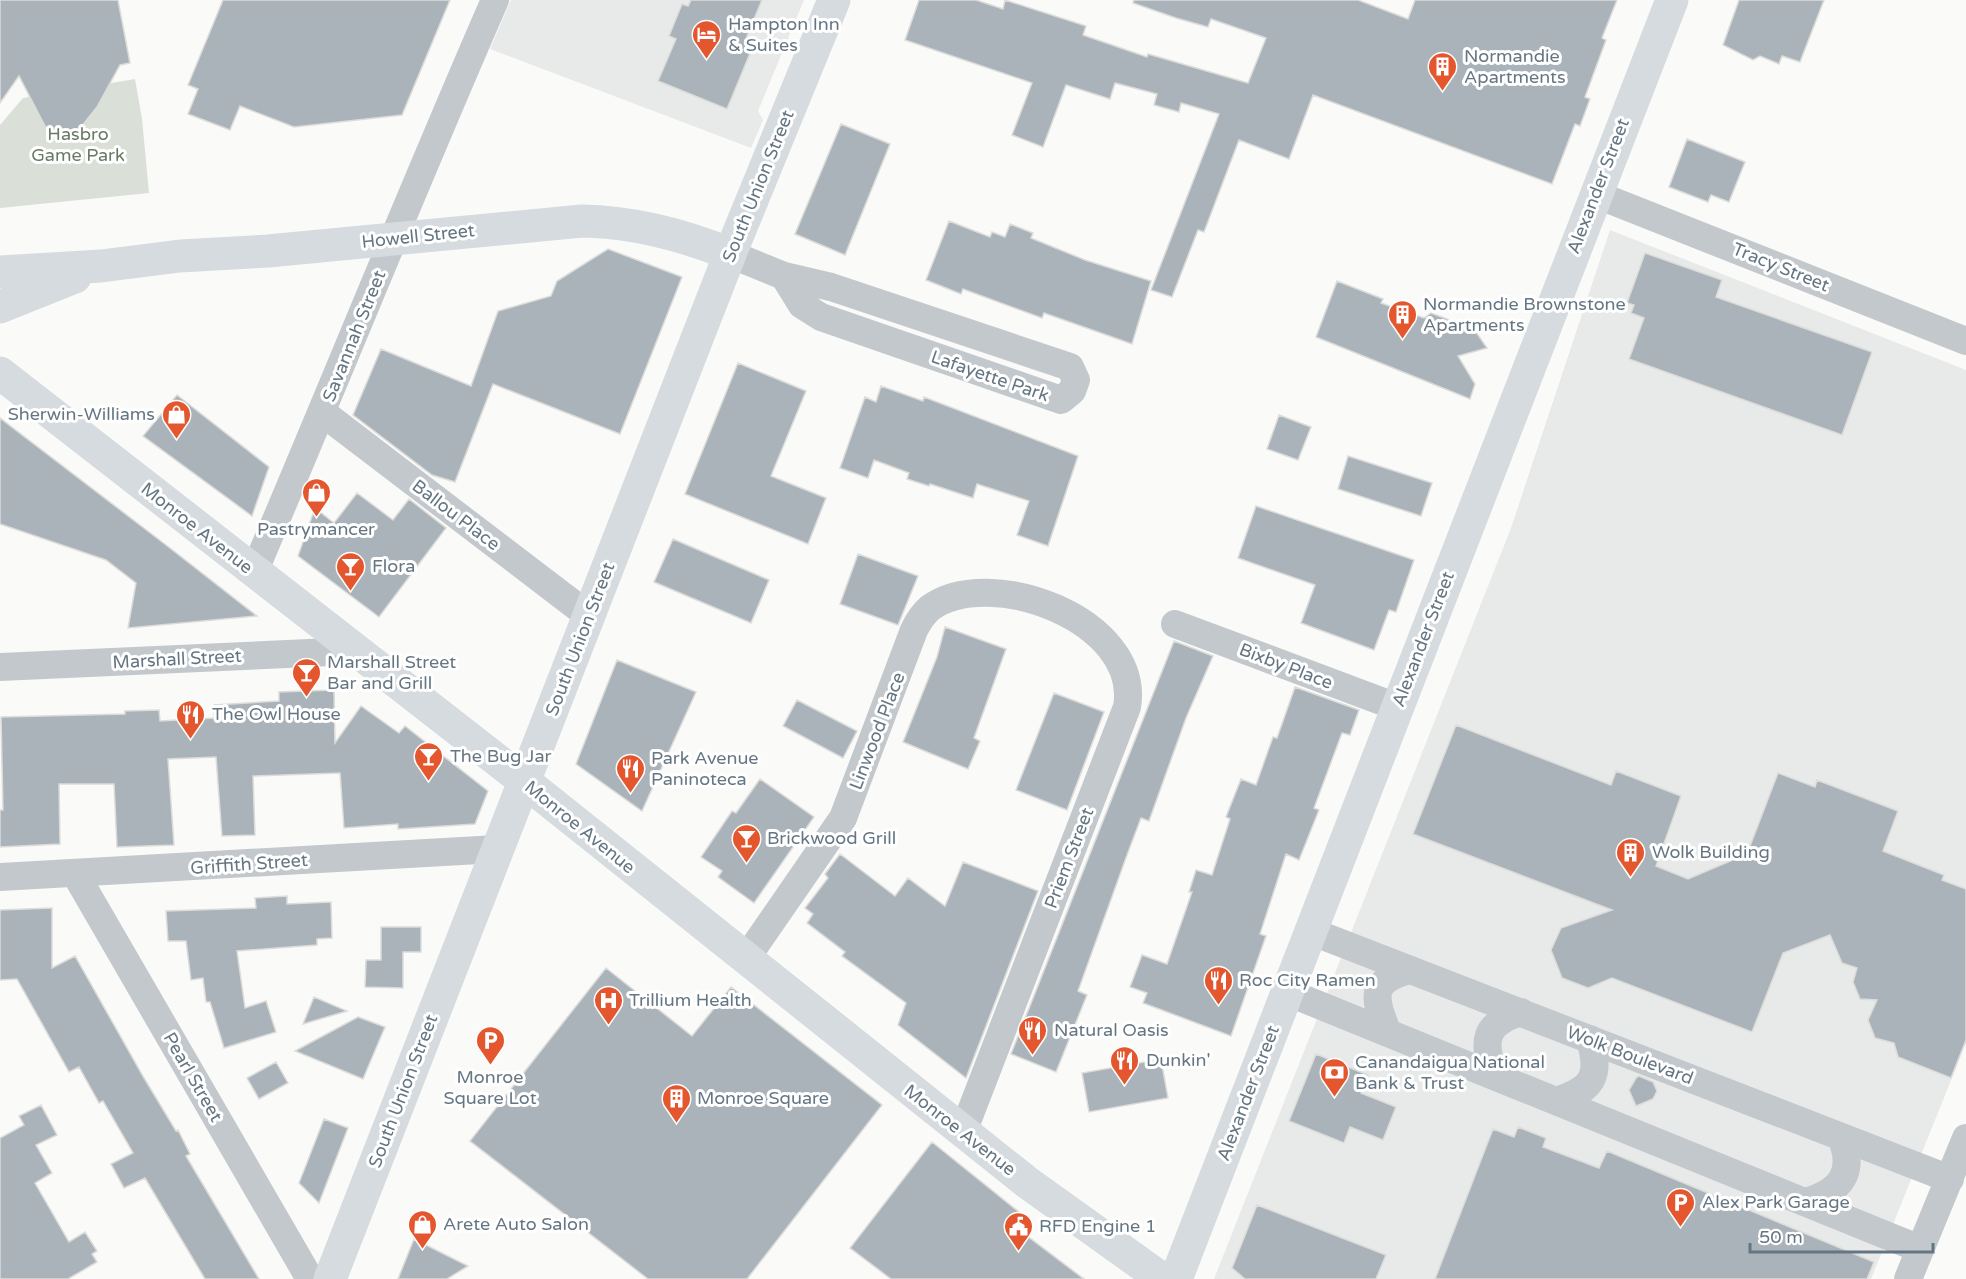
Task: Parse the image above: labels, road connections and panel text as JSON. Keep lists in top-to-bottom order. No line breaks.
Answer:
{"streets":{"main road":["South Union Street","Alexander Street","Howell Street","Monroe Avenue"],"street":["Tracy Street","Savannah Street","Lafayette Park","Ballou Place","Marshall Street","Bixby Place","Linwood Place","Priem Street","Griffith Street","Wolk Boulevard","Pearl Street"]},"crossings":[["South Union Street","Howell Street"],["South Union Street","Ballou Place"],["South Union Street","Monroe Avenue"],["South Union Street","Griffith Street"],["Alexander Street","Tracy Street"],["Alexander Street","Bixby Place"],["Alexander Street","Wolk Boulevard"],["Howell Street","Savannah Street"],["Savannah Street","Ballou Place"],["Savannah Street","Monroe Avenue"],["Monroe Avenue","Marshall Street"],["Monroe Avenue","Linwood Place"],["Monroe Avenue","Priem Street"],["Linwood Place","Priem Street"],["Griffith Street","Pearl Street"]],"parks":["Hasbro Game Park"],"places":{"hotel":["Hampton Inn & Suites"],"building":["Normandie Apartments","Normandie Brownstone Apartments","Wolk Building","Monroe Square"],"shop":["Sherwin-Williams","Pastrymancer","Arete Auto Salon"],"bar":["Flora","Marshall Street Bar and Grill","The Bug Jar","Brickwood Grill"],"restaurant":["The Owl House","Park Avenue Paninoteca","Roc City Ramen","Natural Oasis","Dunkin'"],"hospital":["Trillium Health"],"parking":["Monroe Square Lot","Alex Park Garage"],"bank":["Canandaigua National Bank & Trust"],"public building":["RFD Engine 1"]},"scale_bar":"50 m"}
